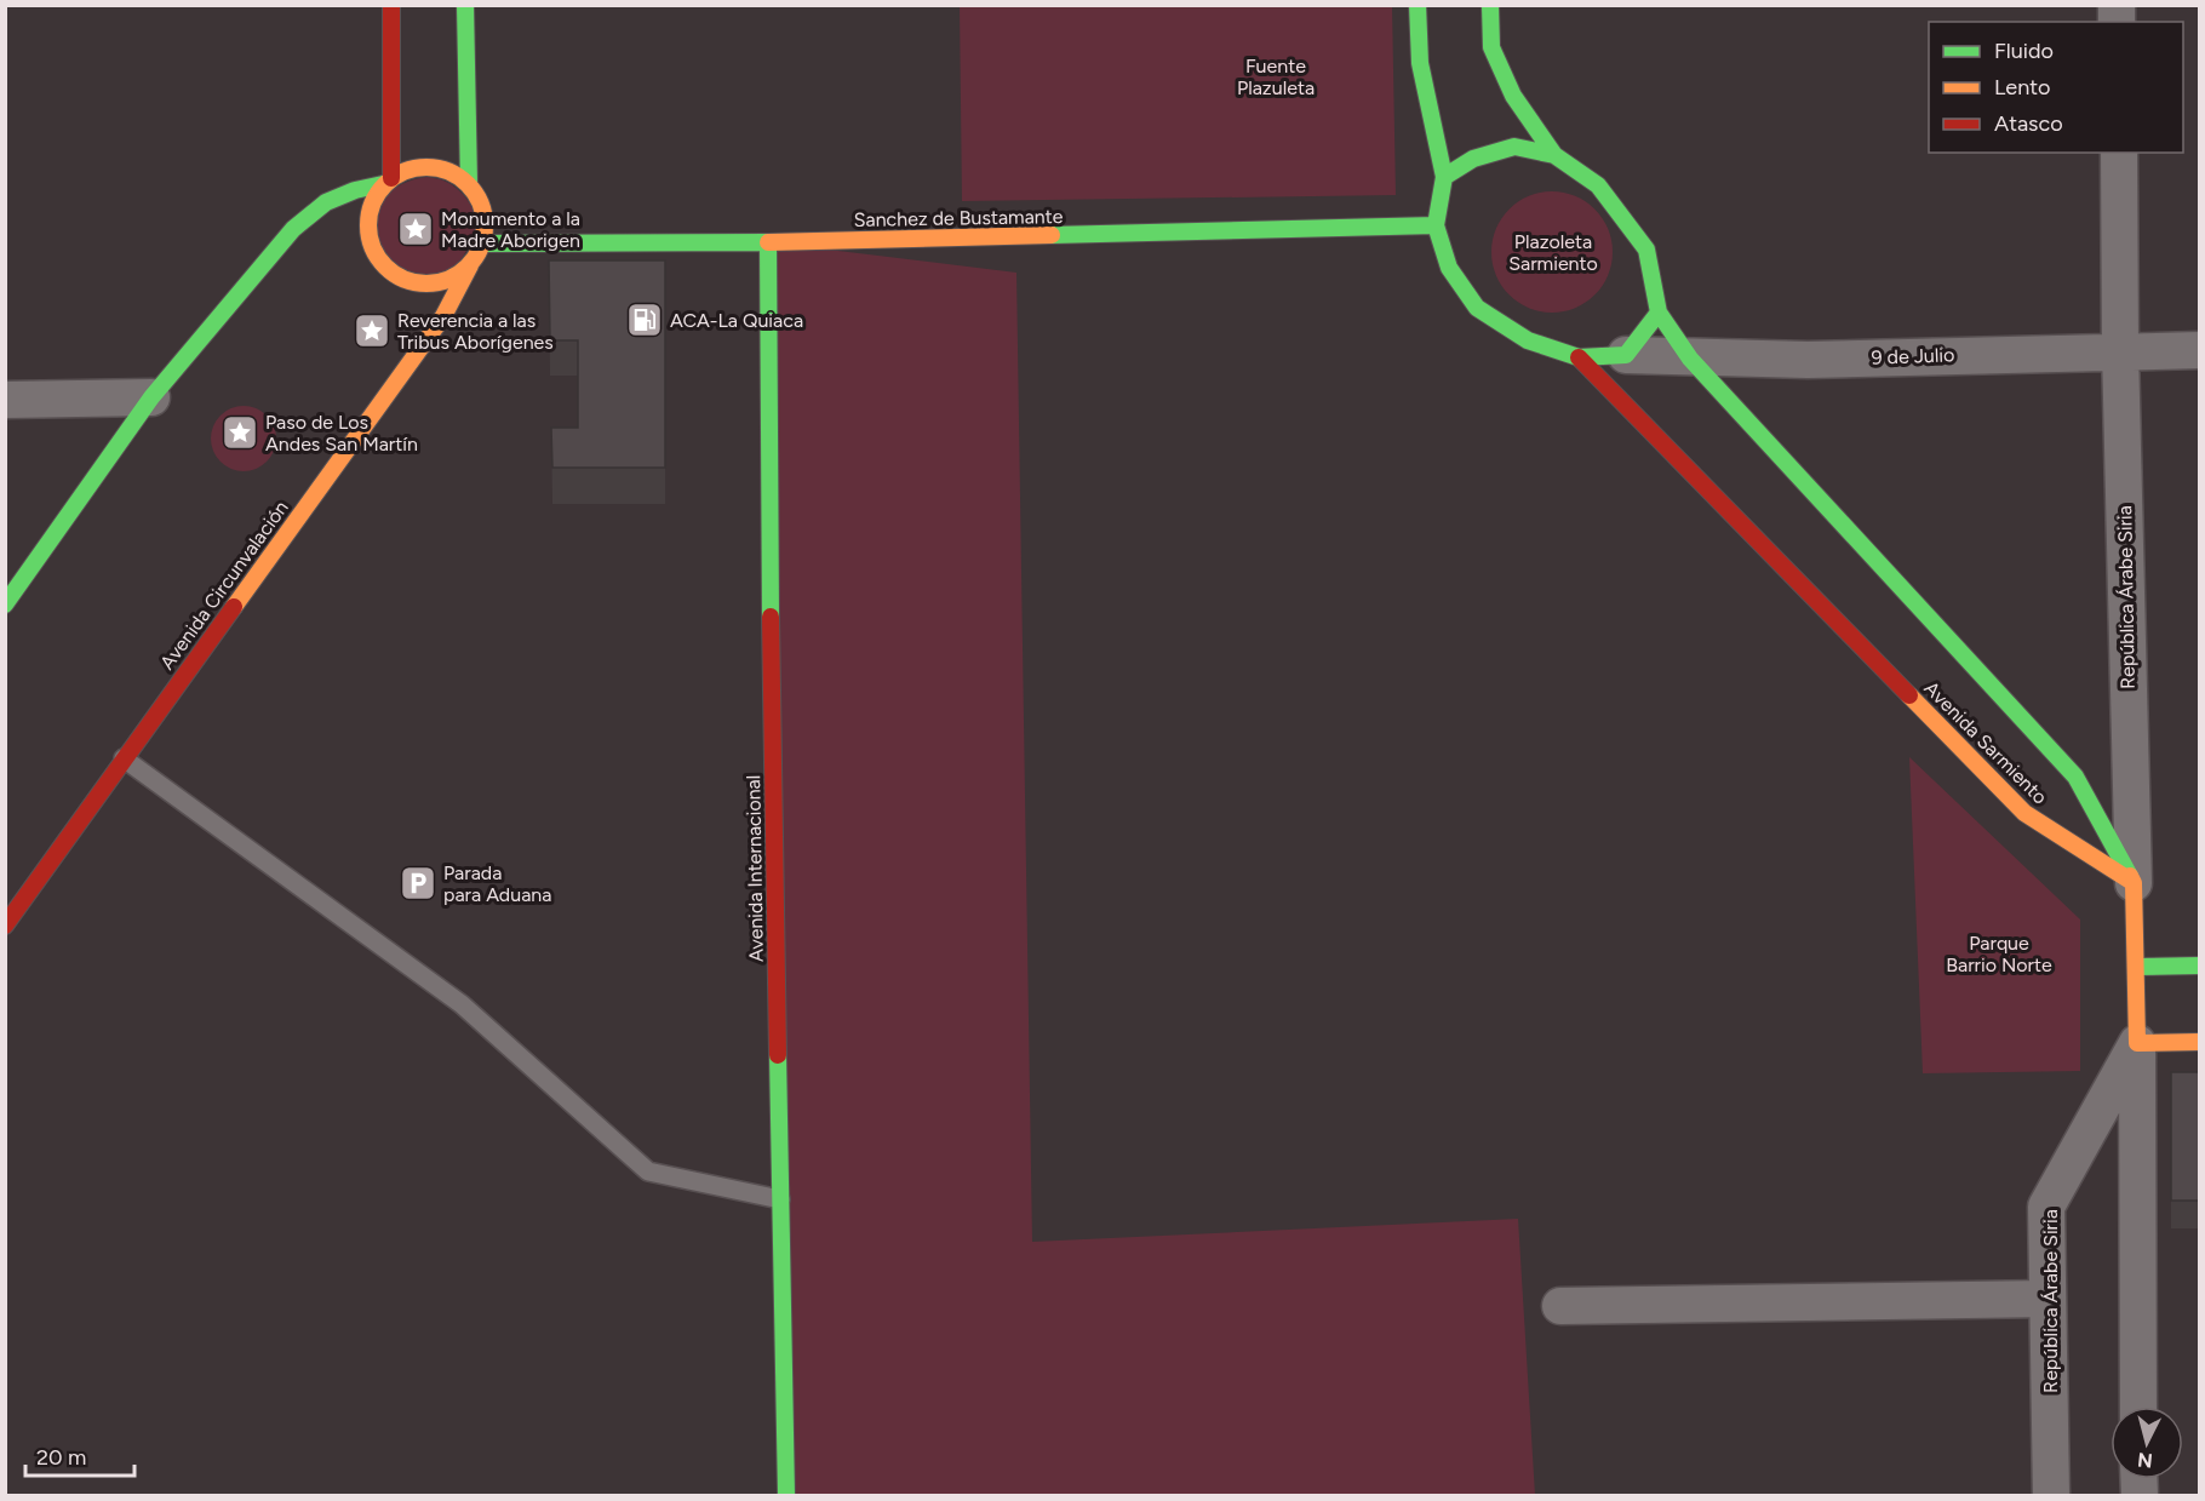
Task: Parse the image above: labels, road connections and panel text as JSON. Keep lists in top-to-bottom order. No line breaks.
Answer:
{"streets":{"main road":["Sanchez de Bustamante","Avenida Circunvalación","República Árabe Siria","Avenida Sarmiento","Avenida Internacional"],"street":["9 de Julio"]},"crossings":[["Sanchez de Bustamante","9 de Julio"],["Sanchez de Bustamante","Avenida Circunvalación"],["Sanchez de Bustamante","Avenida Sarmiento"],["Sanchez de Bustamante","Avenida Internacional"],["9 de Julio","República Árabe Siria"],["9 de Julio","Avenida Sarmiento"],["República Árabe Siria","Avenida Sarmiento"]],"parks":["Fuente Plazuleta","Plazoleta Sarmiento","Parque Barrio Norte"],"places":{"place":["Monumento a la Madre Aborigen","Reverencia a las Tribus Aborígenes","Paso de Los Andes San Martín"],"fuel station":["ACA-La Quiaca"],"parking":["Parada para Aduana"]},"legend":["Fluido","Lento","Atasco"],"scale_bar":"20 m","north":"bottom"}
